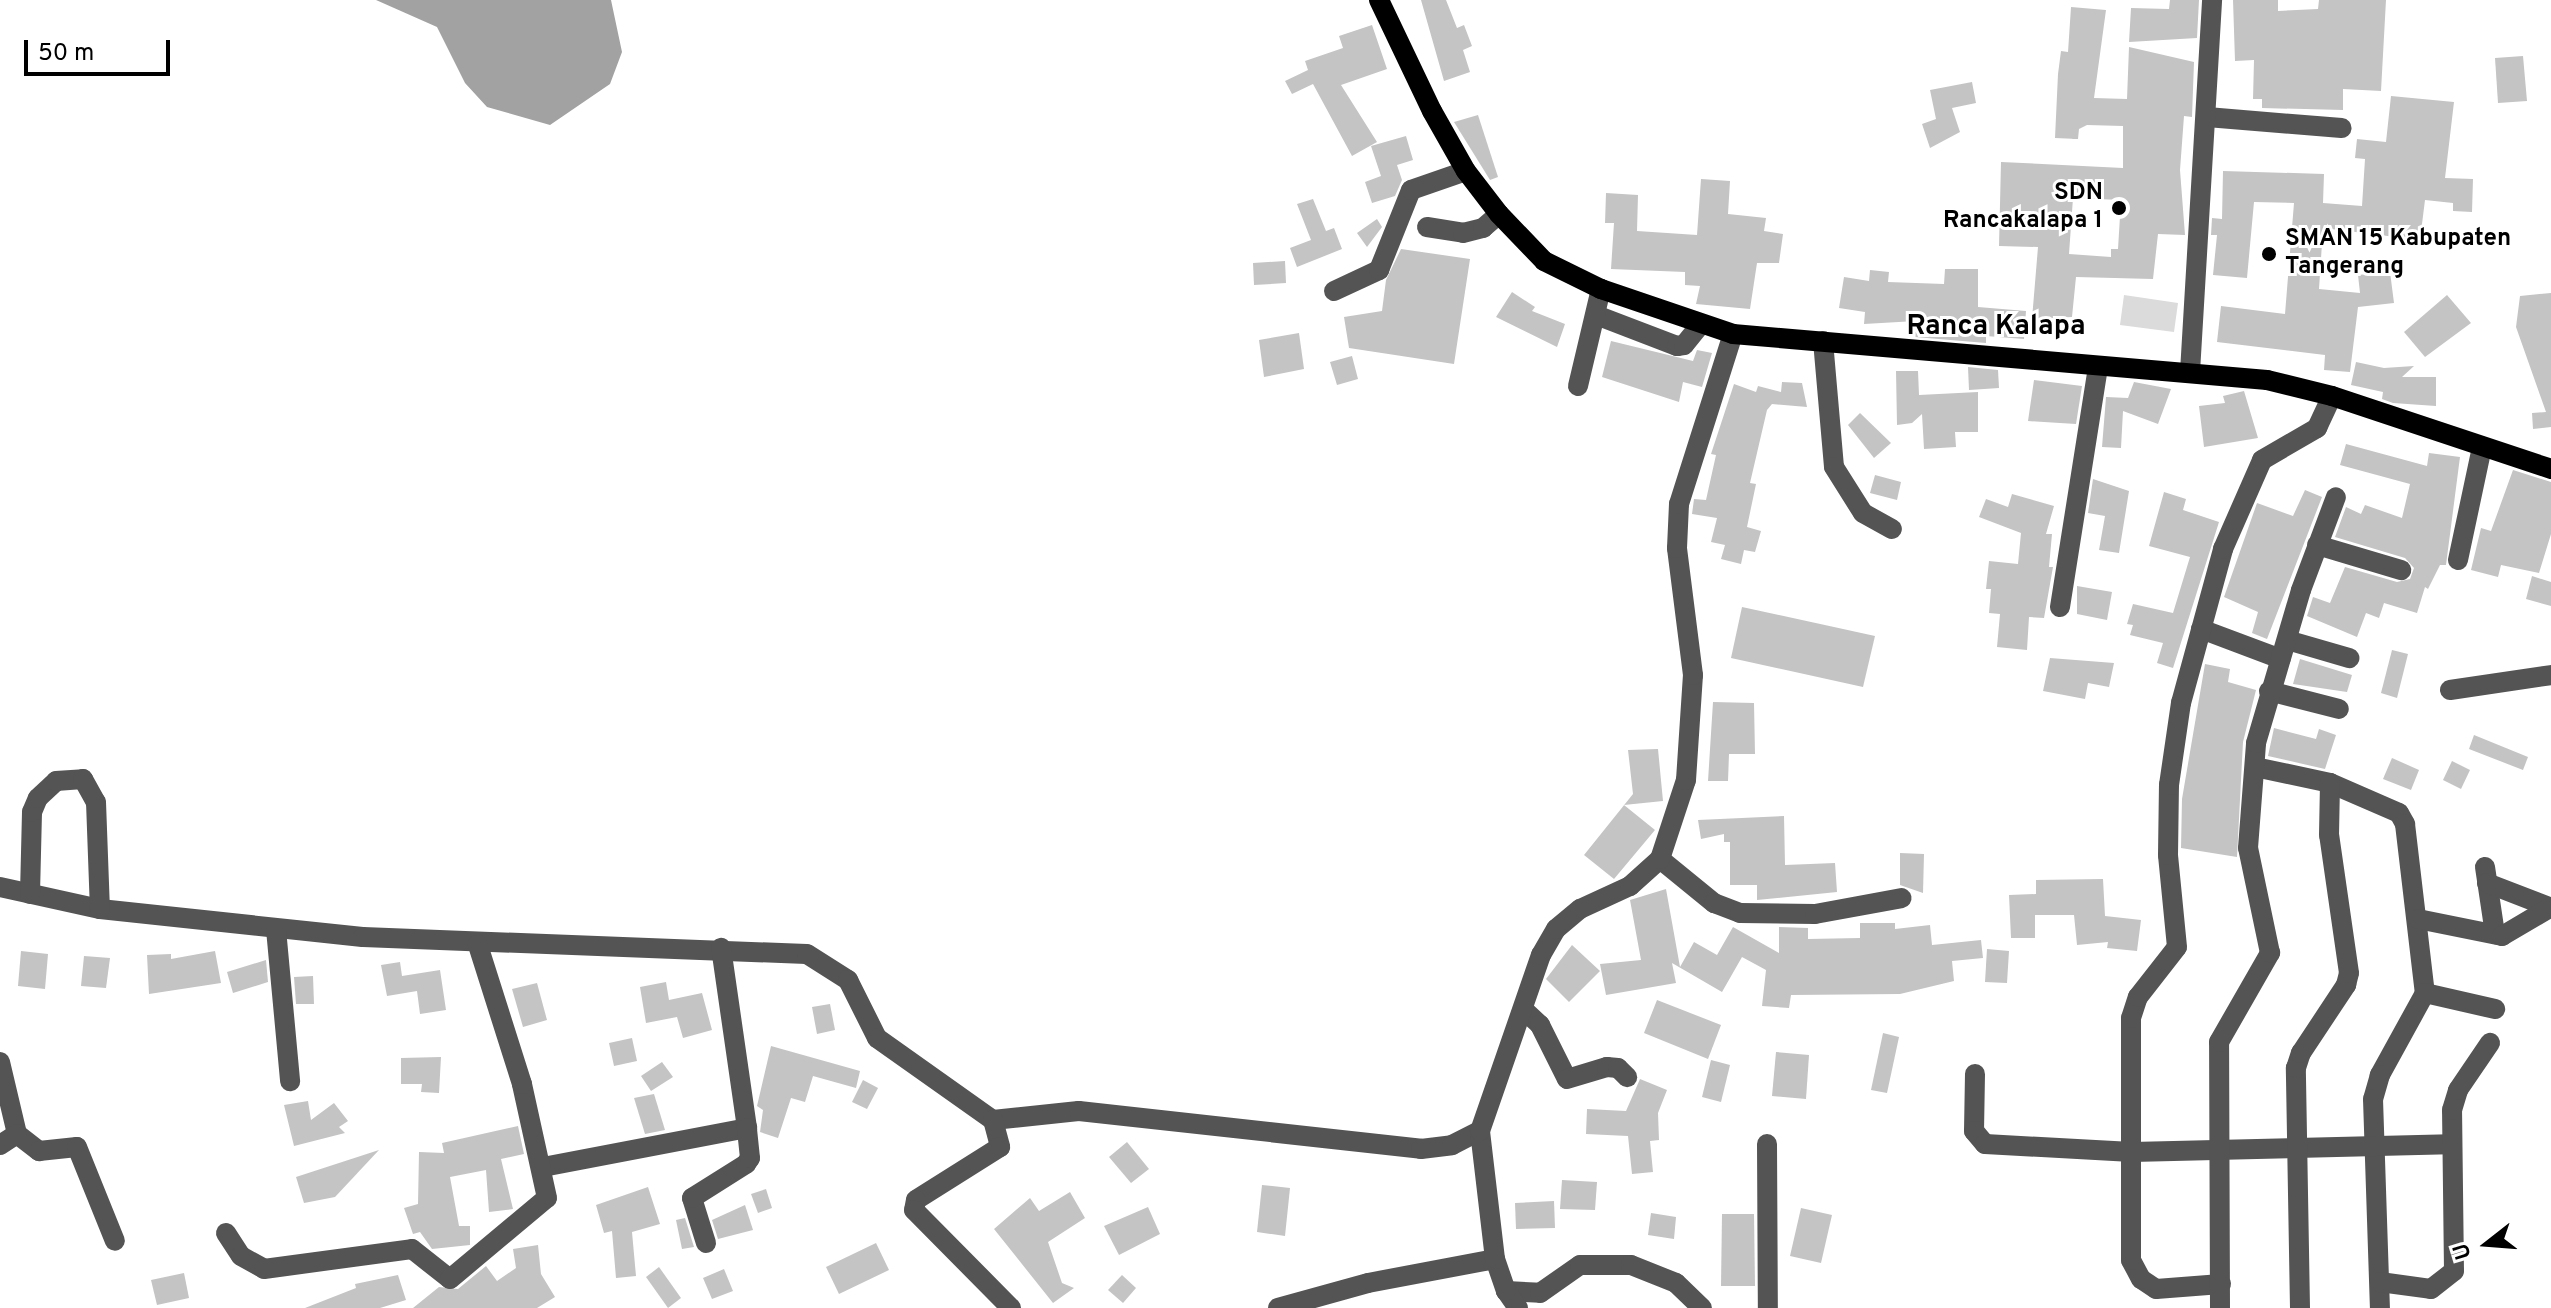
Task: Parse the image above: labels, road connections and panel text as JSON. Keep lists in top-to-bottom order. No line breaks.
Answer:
{"districts":["Ranca Kalapa"],"places":["SDN Rancakalapa 1","SMAN 15 Kabupaten Tangerang"],"scale_bar":"50 m","north":"left"}
